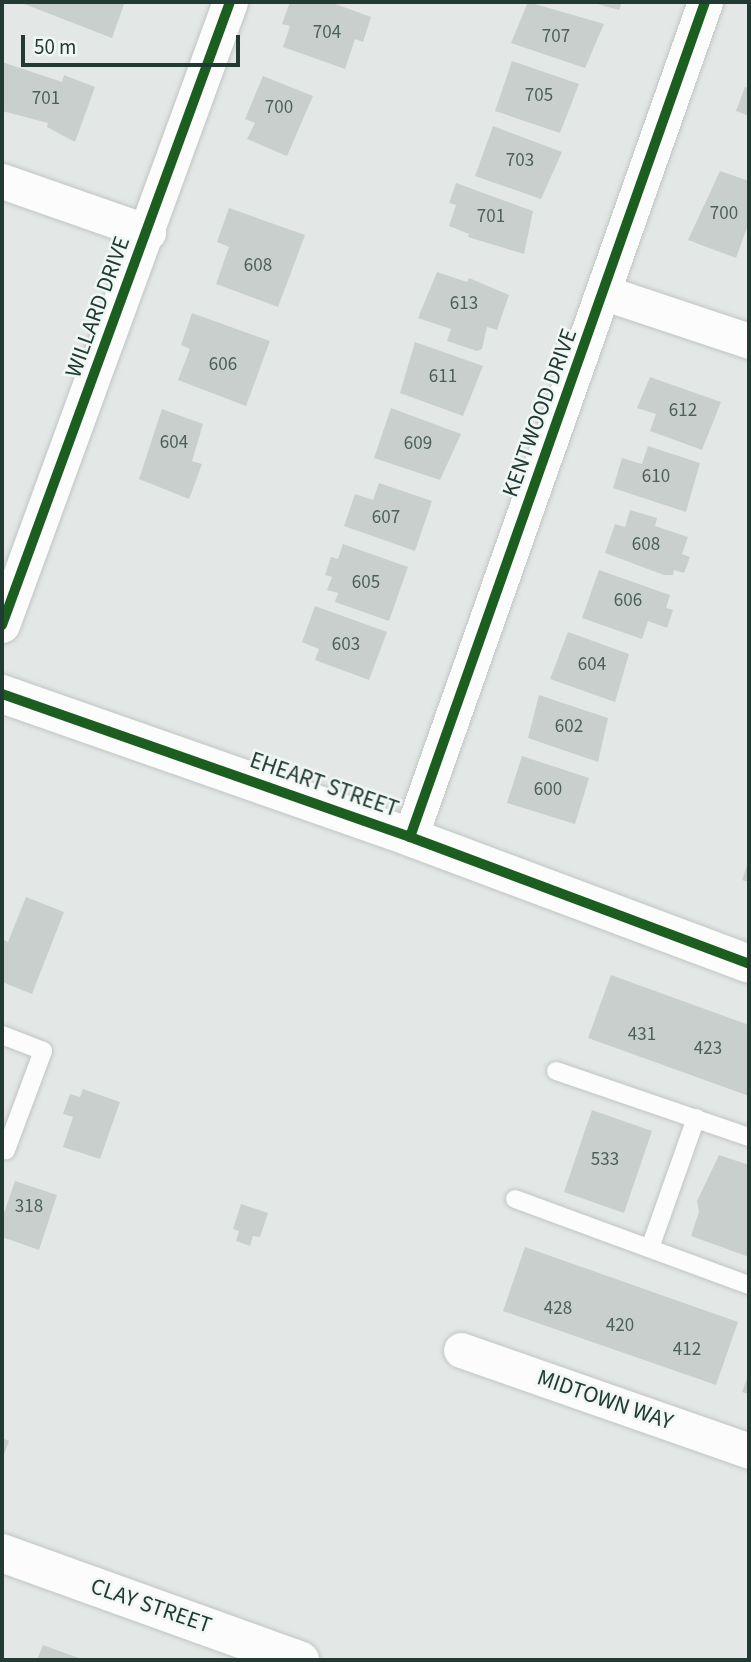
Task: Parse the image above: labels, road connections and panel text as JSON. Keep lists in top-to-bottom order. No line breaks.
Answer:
{"streets":{"street":["WILLARD DRIVE","KENTWOOD DRIVE","EHEART STREET","MIDTOWN WAY","CLAY STREET"]},"crossings":[["KENTWOOD DRIVE","EHEART STREET"]],"house_numbers":["704","707","705","701","700","703","700","701","608","613","606","611","612","604","609","610","607","608","605","606","603","604","602","600","431","423","533","318","428","420","412"],"scale_bar":"50 m"}
